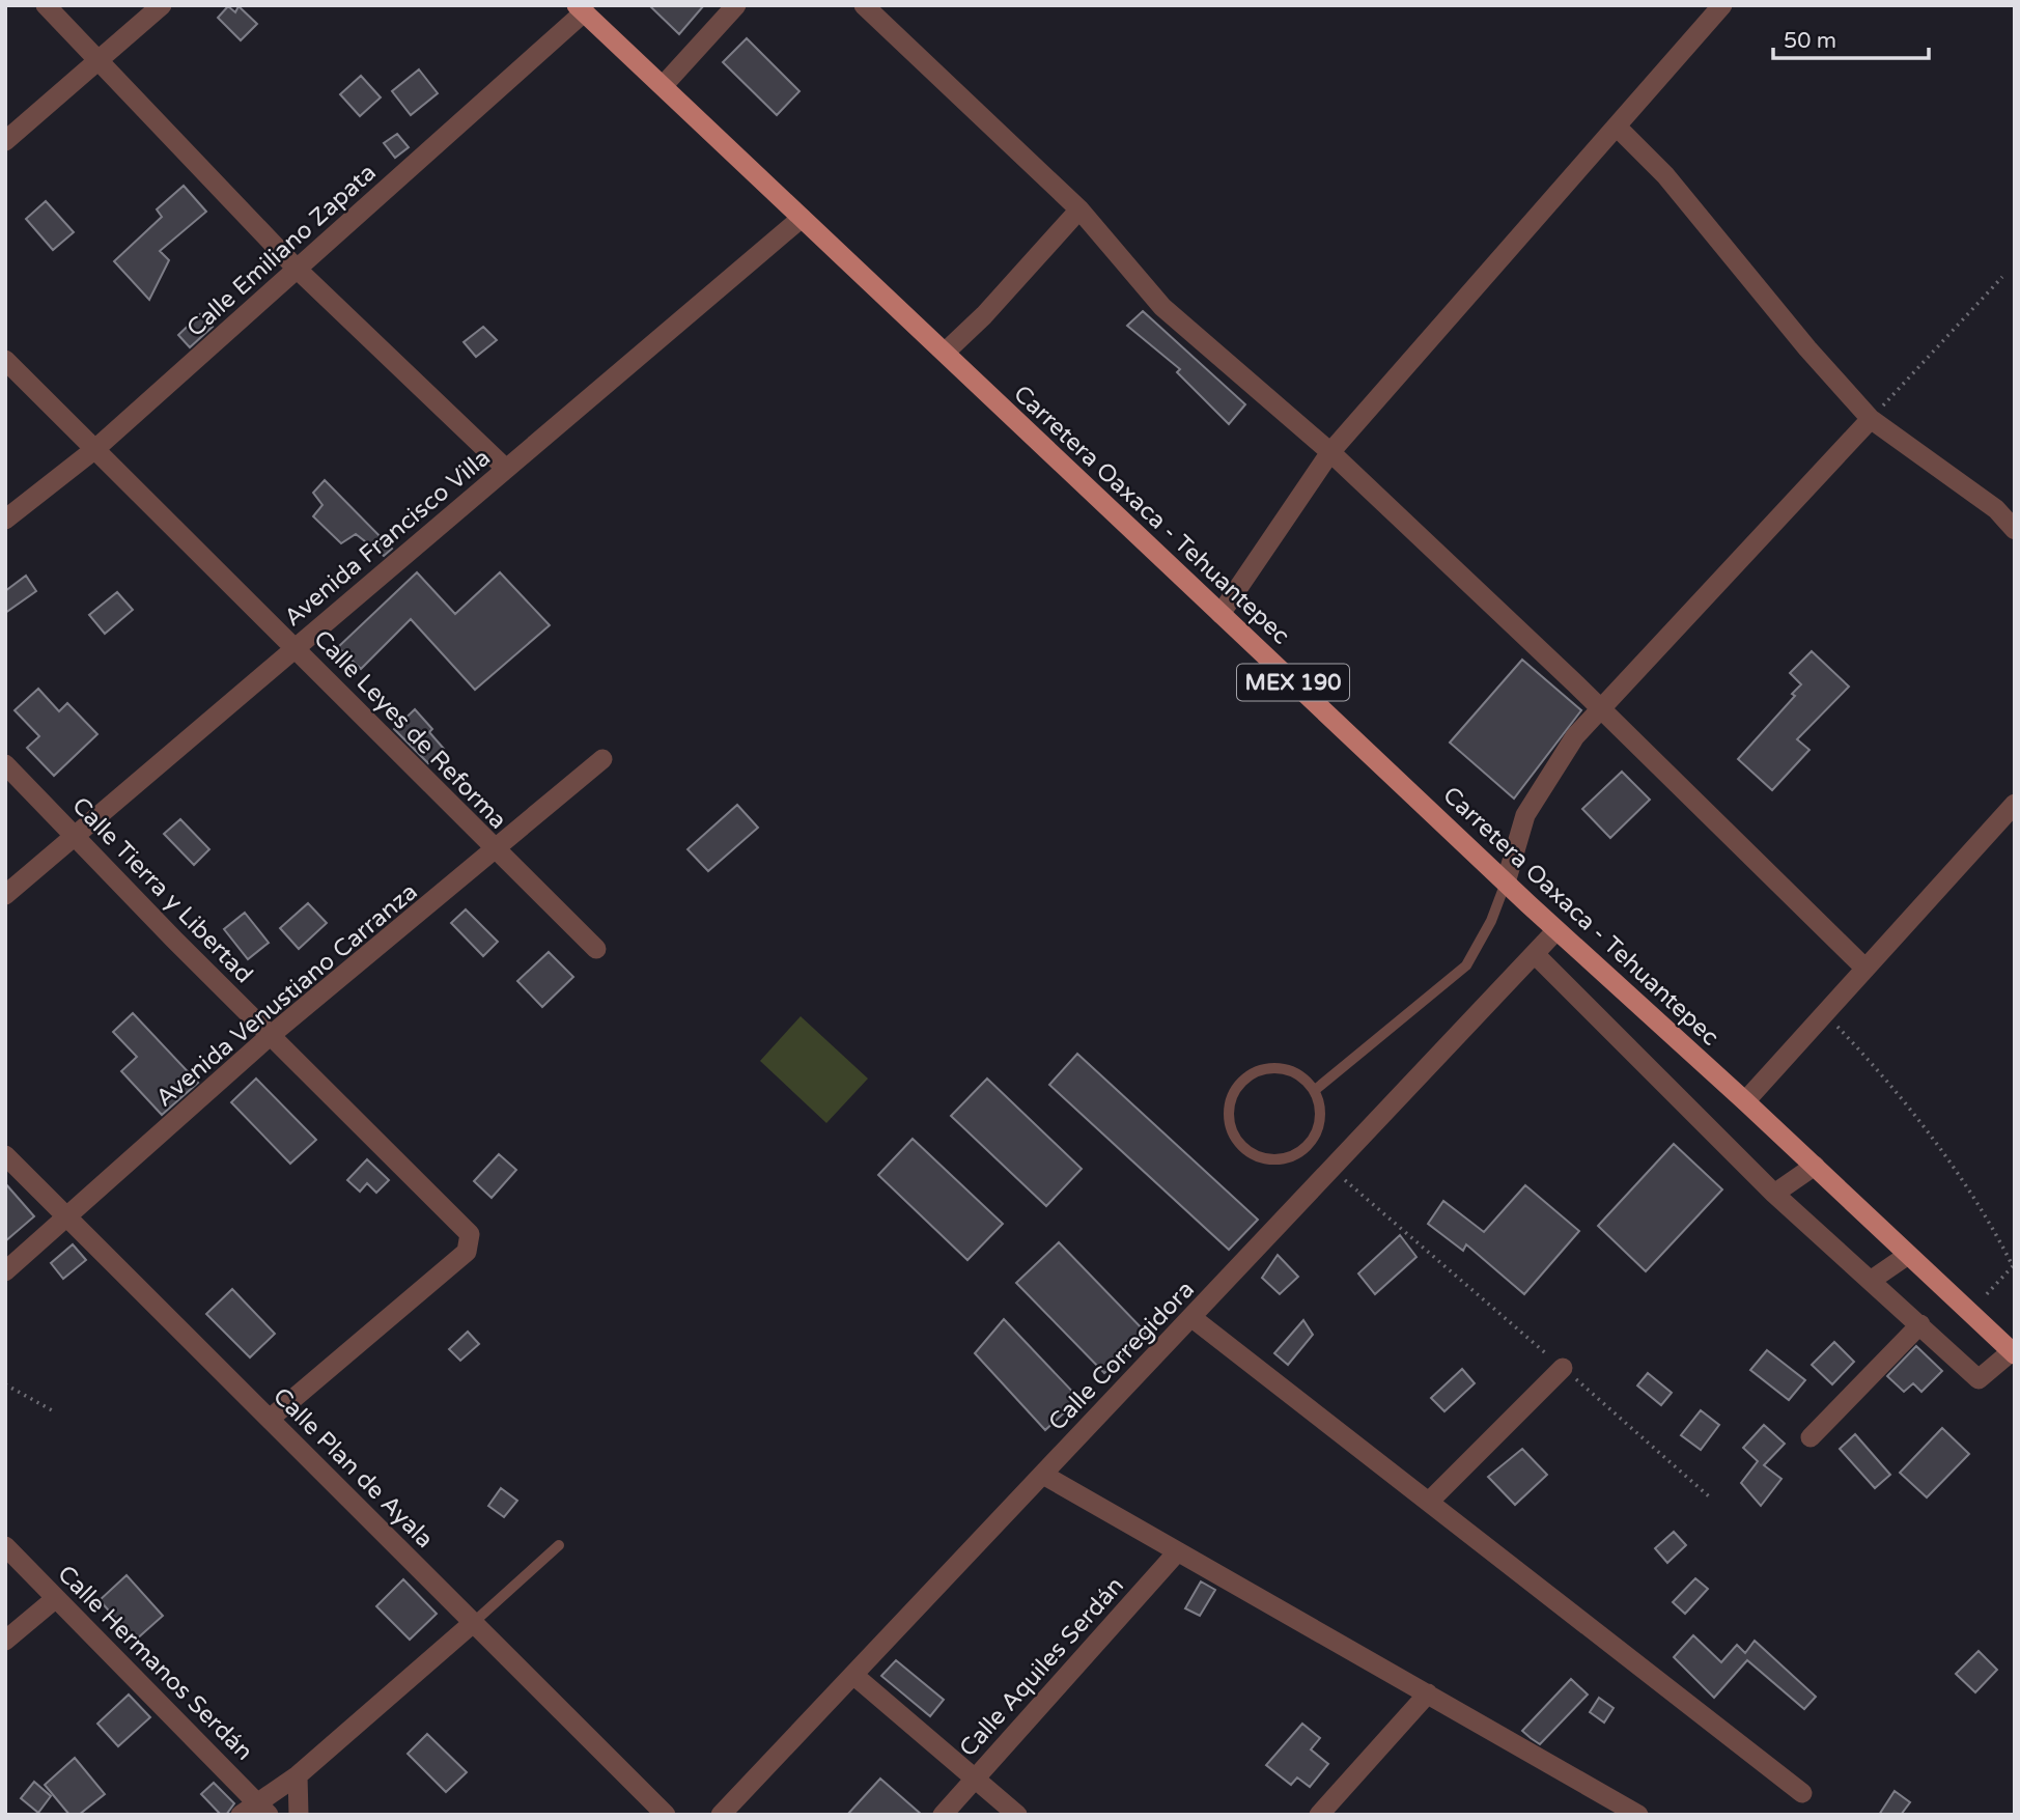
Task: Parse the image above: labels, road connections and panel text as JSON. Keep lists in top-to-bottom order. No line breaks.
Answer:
{"streets":{"main road":["Carretera Oaxaca - Tehuantepec","MEX 190"],"street":["Calle Emiliano Zapata","Avenida Francisco Villa","Calle Leyes de Reforma","Calle Tierra y Libertad","Avenida Venustiano Carranza","Calle Corregidora","Calle Plan de Ayala","Calle Hermanos Serdán","Calle Aquiles Serdán"]},"crossings":[["Calle Emiliano Zapata","Carretera Oaxaca - Tehuantepec"],["Calle Emiliano Zapata","Calle Leyes de Reforma"],["Carretera Oaxaca - Tehuantepec","Avenida Francisco Villa"],["Carretera Oaxaca - Tehuantepec","Calle Corregidora"],["Avenida Francisco Villa","Calle Leyes de Reforma"],["Avenida Francisco Villa","Calle Tierra y Libertad"],["Calle Leyes de Reforma","Avenida Venustiano Carranza"],["Calle Tierra y Libertad","Avenida Venustiano Carranza"],["Calle Tierra y Libertad","Calle Plan de Ayala"],["Avenida Venustiano Carranza","Calle Plan de Ayala"]],"scale_bar":"50 m"}
